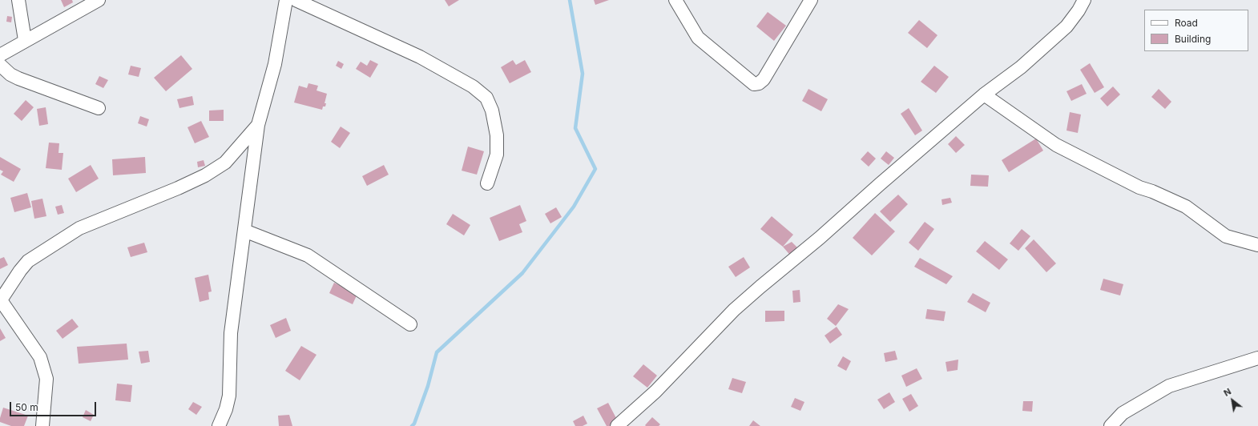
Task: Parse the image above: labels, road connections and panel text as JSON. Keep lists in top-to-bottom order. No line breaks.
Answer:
{"legend":["Road","Building"],"scale_bar":"50 m","north":"top left"}
